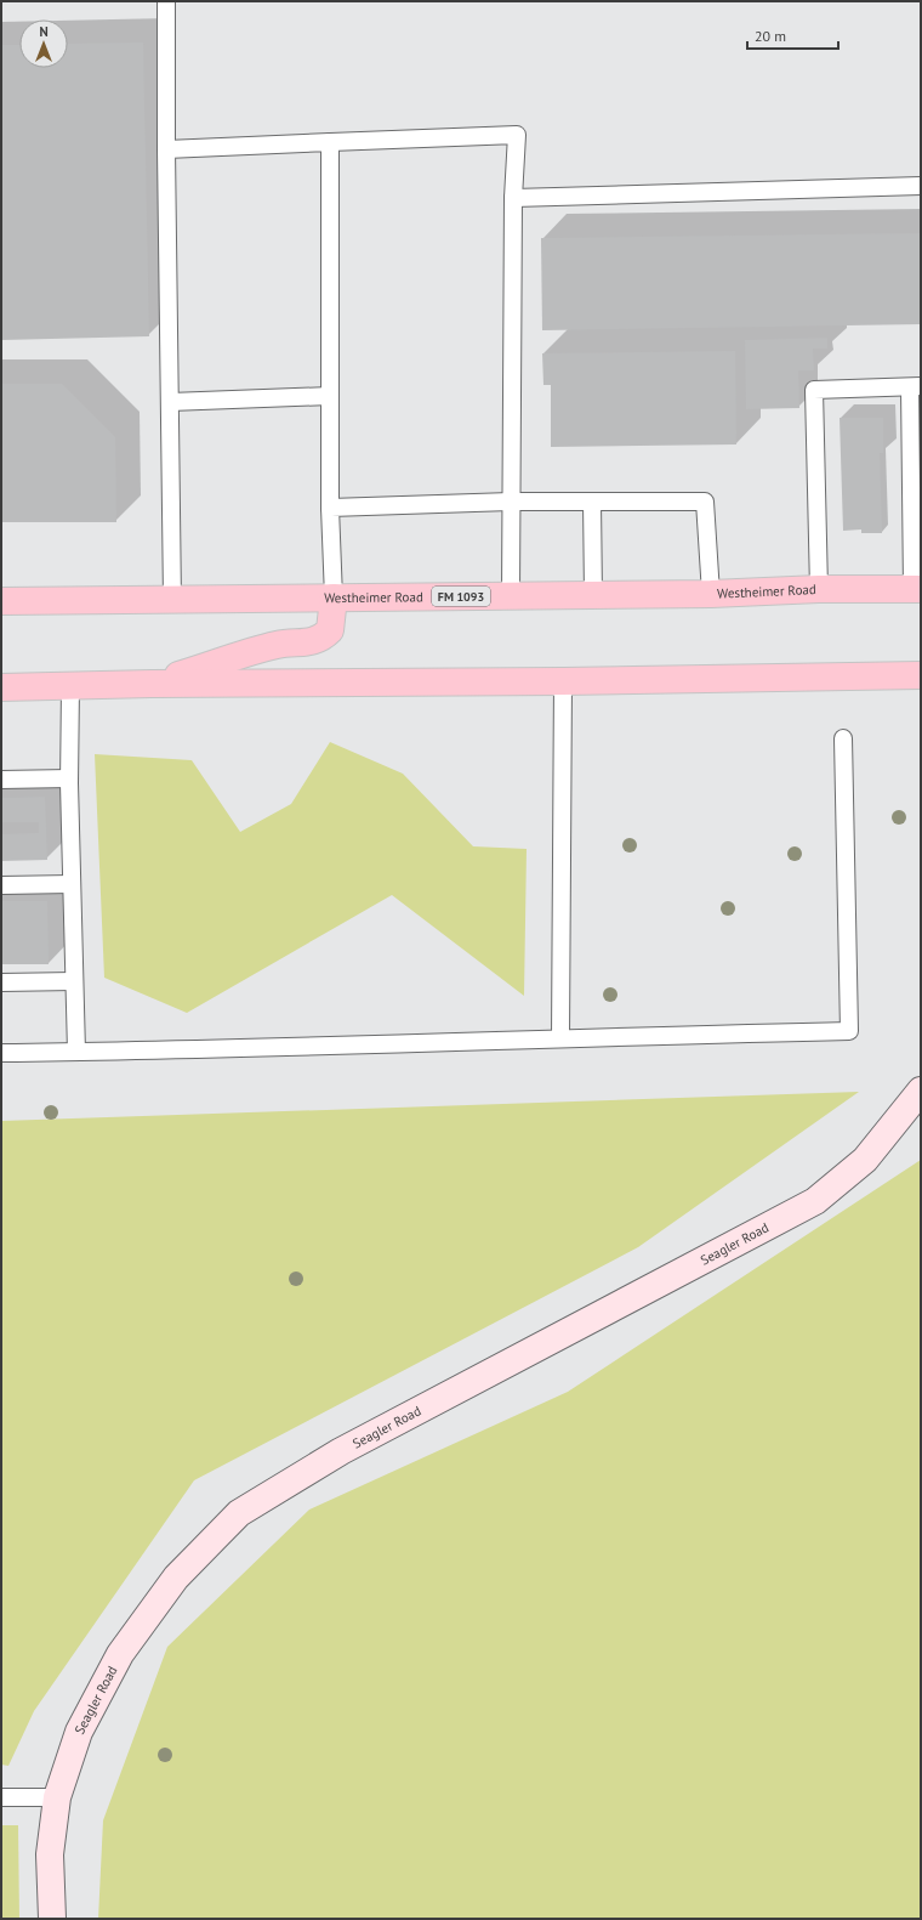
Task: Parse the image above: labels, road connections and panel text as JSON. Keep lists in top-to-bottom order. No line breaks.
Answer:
{"streets":{"main road":["Westheimer Road","FM 1093"],"street":["Seagler Road"]},"scale_bar":"20 m","north":"top"}
